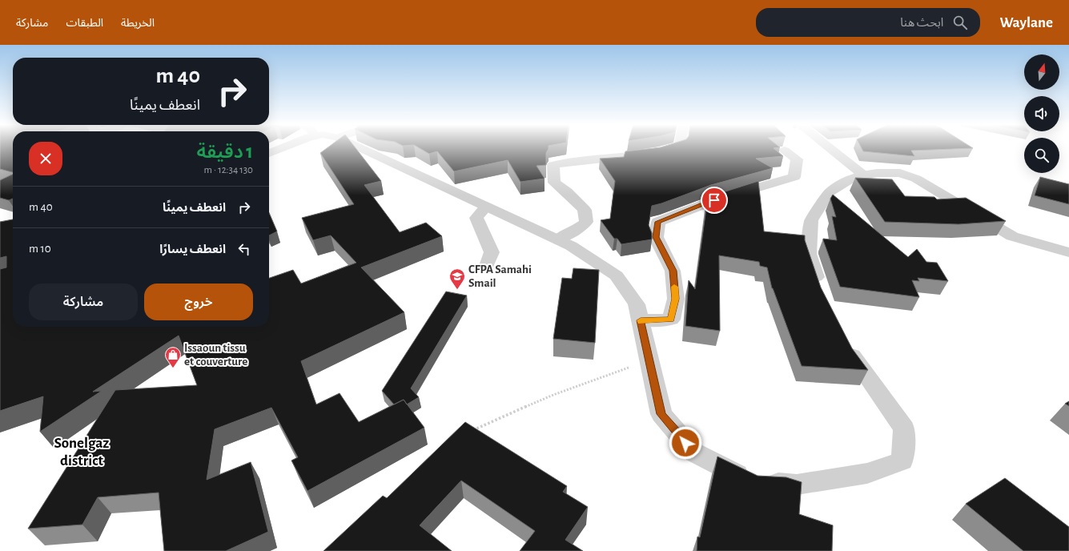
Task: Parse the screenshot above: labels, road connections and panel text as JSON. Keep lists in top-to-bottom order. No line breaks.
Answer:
{"districts":["Sonelgaz district"],"places":{"school or university":["CFPA Samahi Smail"],"shop":["Issaoun tissu et couverture"]},"north":"top","page":{"header":"Waylane","search":"ابحث هنا","nav":["الخريطة","الطبقات","مشاركة"],"turn":["40 m","انعطف يمينًا"],"heading":["1 دقيقة","130 m · 12:34"],"list":[{"name":"انعطف يمينًا","value":"40 m"},{"name":"انعطف يسارًا","value":"10 m"}],"buttons":["خروج","مشاركة"]}}
